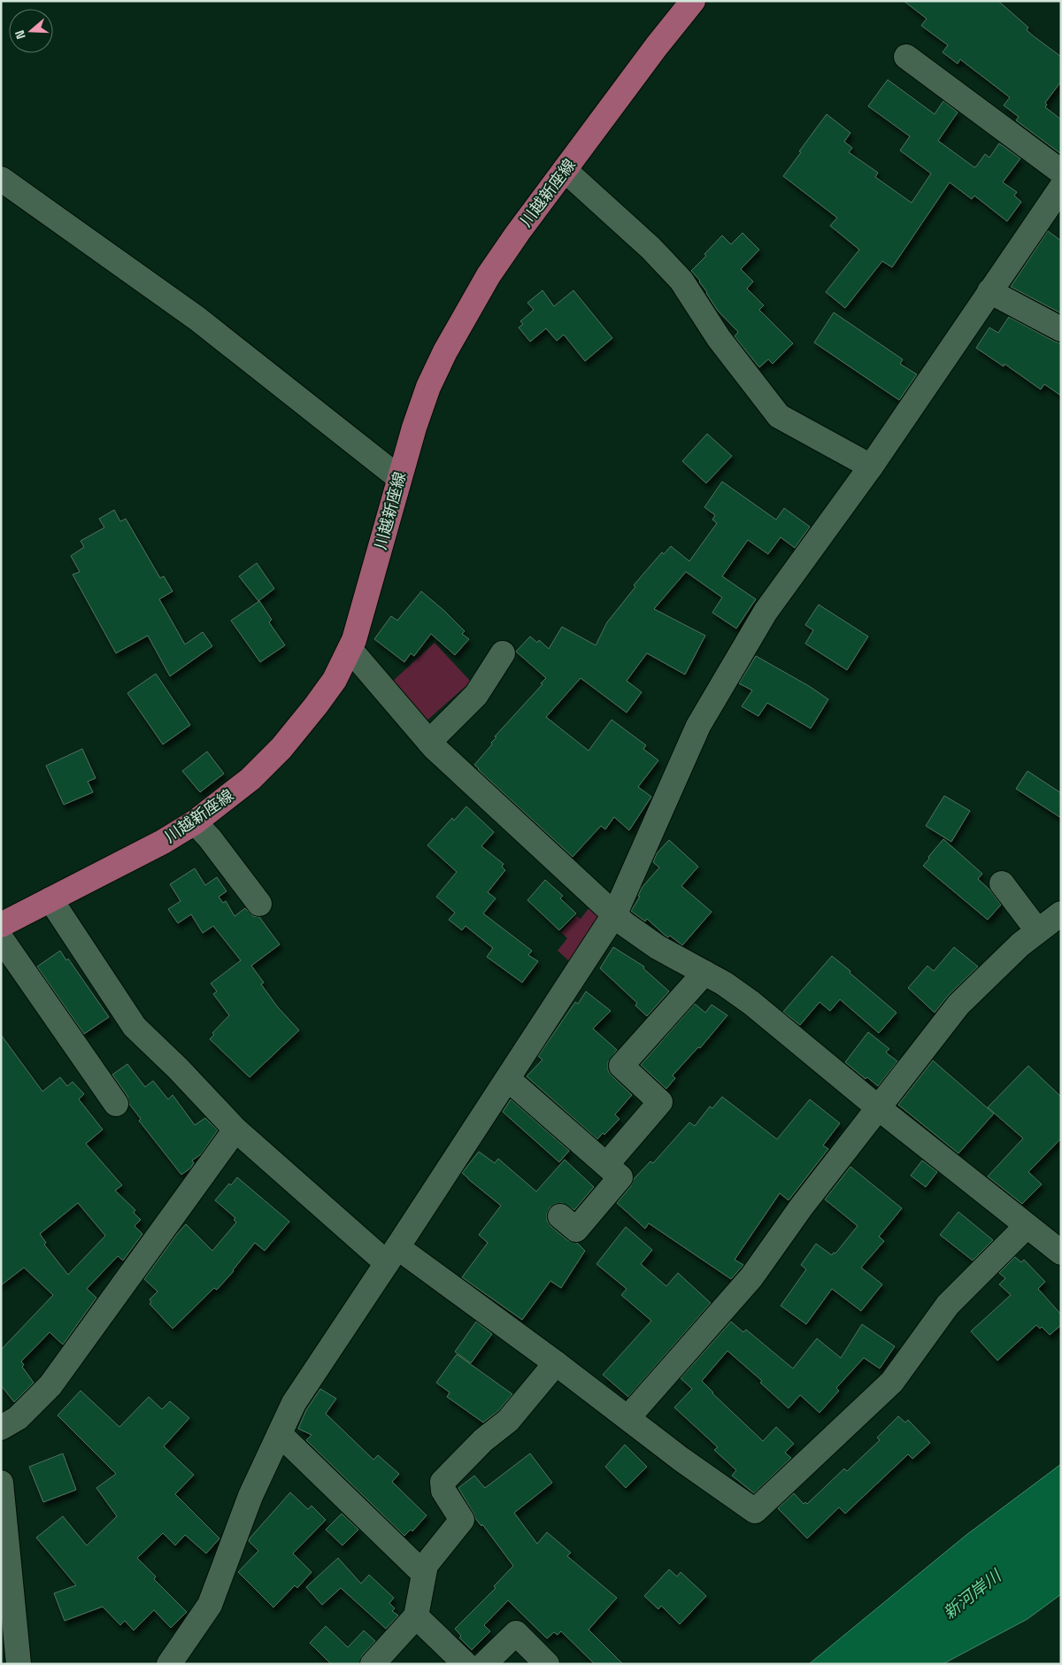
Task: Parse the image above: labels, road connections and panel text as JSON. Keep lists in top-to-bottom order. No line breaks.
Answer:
{"streets":{"main road":["川越新座線"]},"water":["新河岸川"],"north":"left"}
